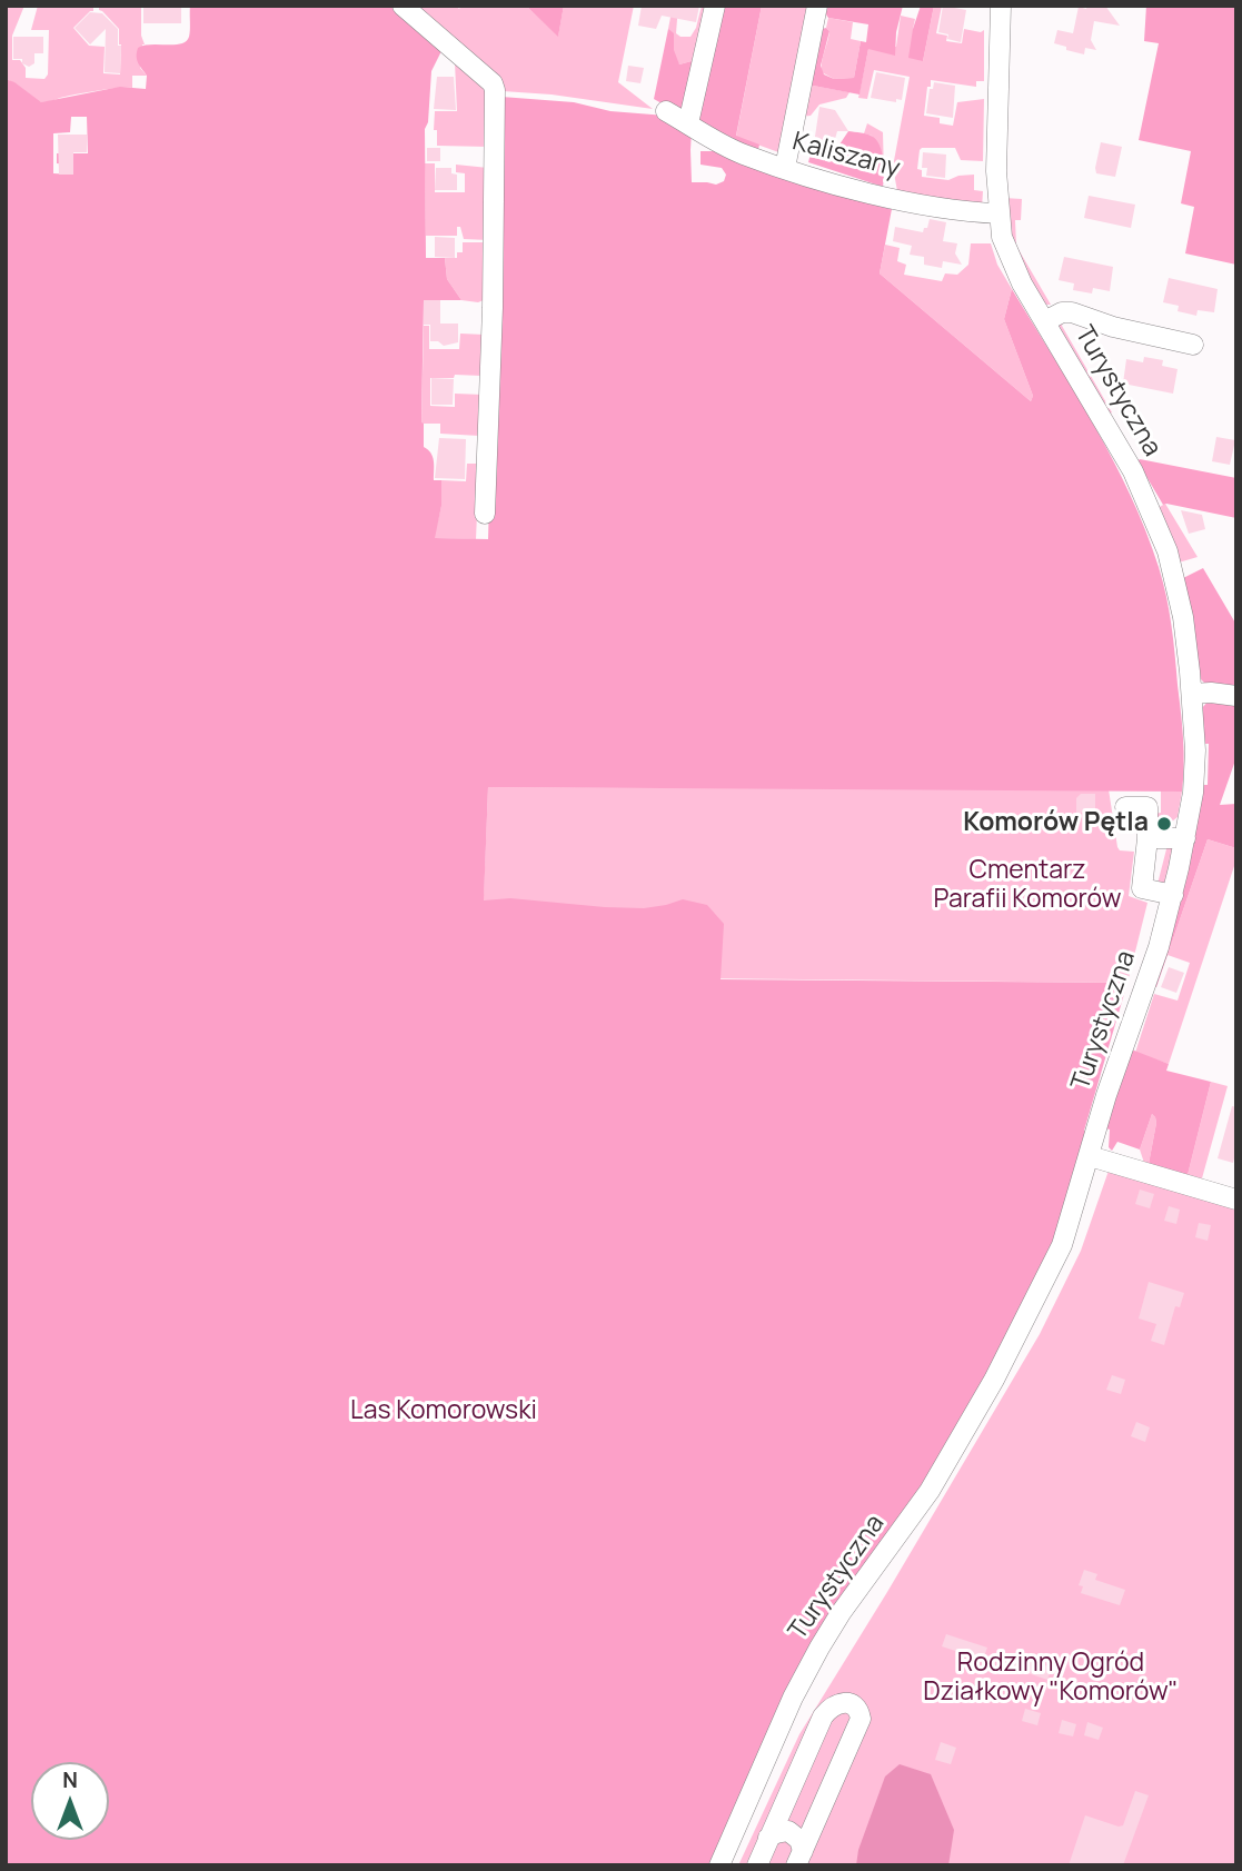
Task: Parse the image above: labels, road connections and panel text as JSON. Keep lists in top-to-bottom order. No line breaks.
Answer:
{"streets":{"street":["Kaliszany","Turystyczna"]},"crossings":[["Kaliszany","Turystyczna"]],"parks":["Cmentarz Parafii Komorów","Las Komorowski","Rodzinny Ogród Działkowy \"Komorów\""],"places":["Komorów Pętla"],"north":"top"}
